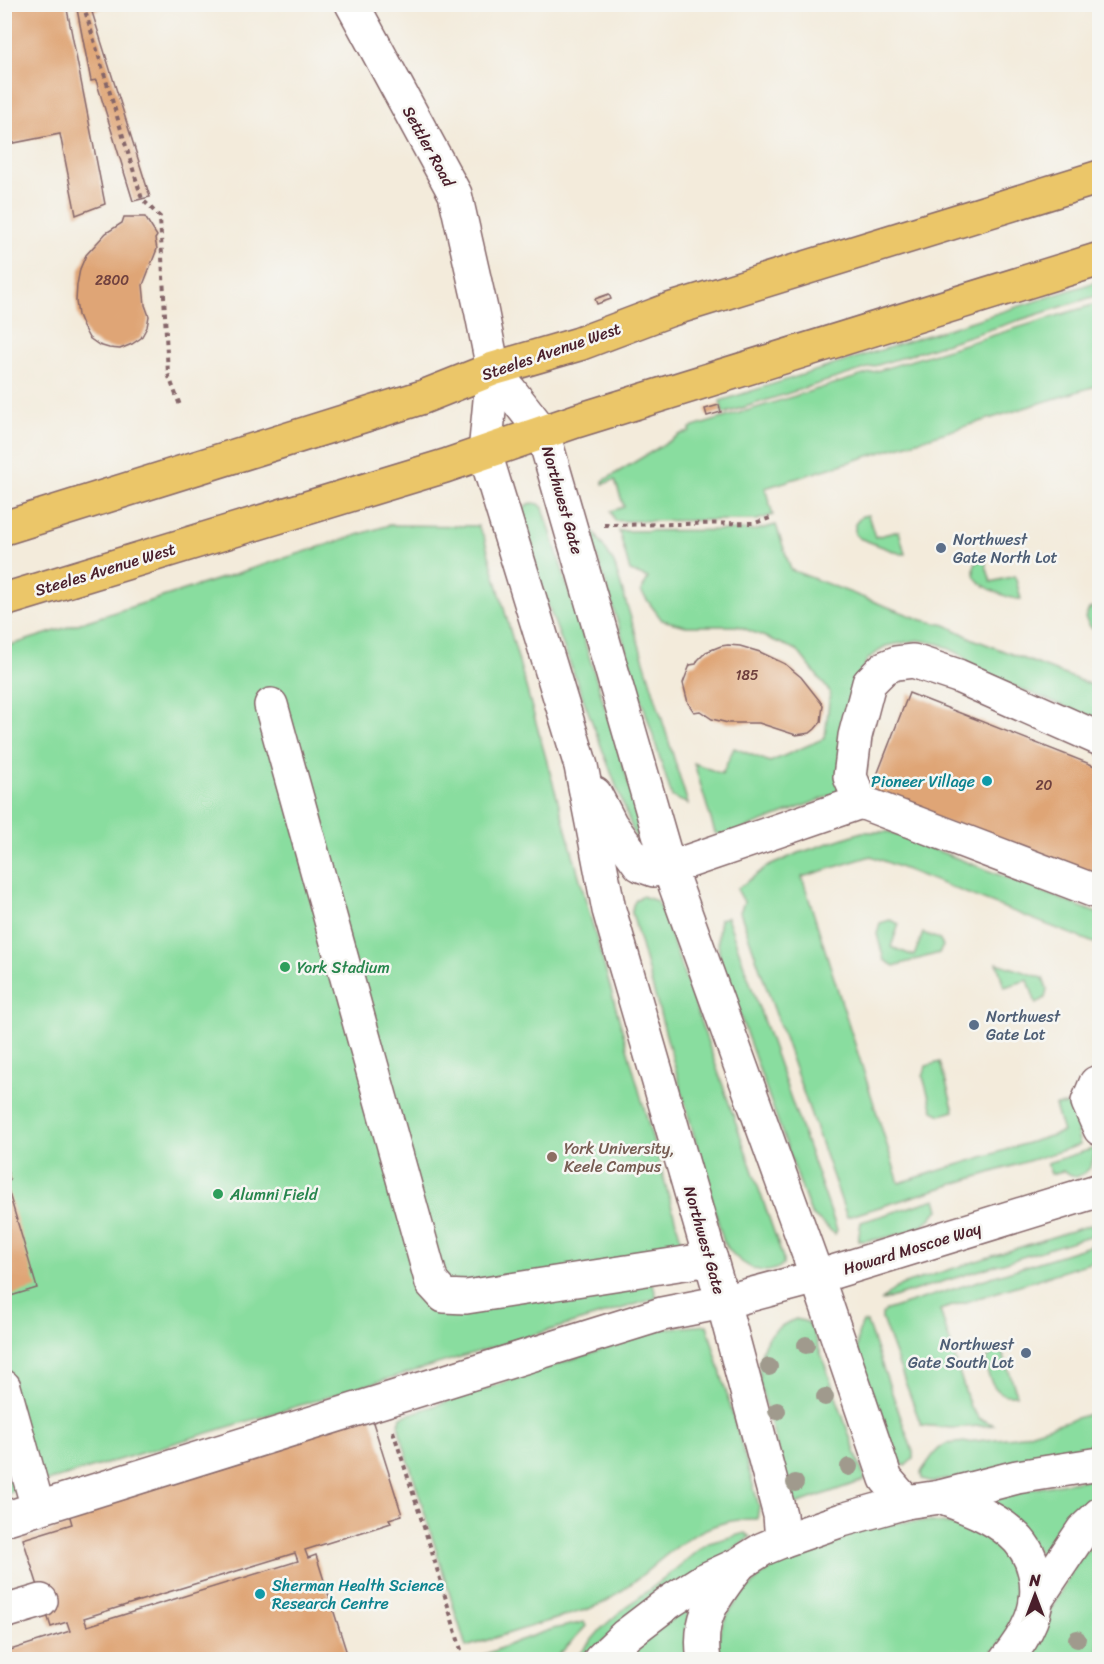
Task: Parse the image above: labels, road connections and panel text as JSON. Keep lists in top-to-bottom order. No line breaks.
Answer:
{"streets":{"main road":["Steeles Avenue West"],"street":["Settler Road","Northwest Gate","Howard Moscoe Way"]},"crossings":[["Settler Road","Steeles Avenue West"],["Settler Road","Northwest Gate"],["Steeles Avenue West","Northwest Gate"],["Northwest Gate","Howard Moscoe Way"]],"places":["Northwest Gate North Lot","Pioneer Village","York Stadium","Northwest Gate Lot","York University, Keele Campus","Alumni Field","Northwest Gate South Lot","Sherman Health Science Research Centre"],"house_numbers":["2800","185","20"],"north":"top"}
